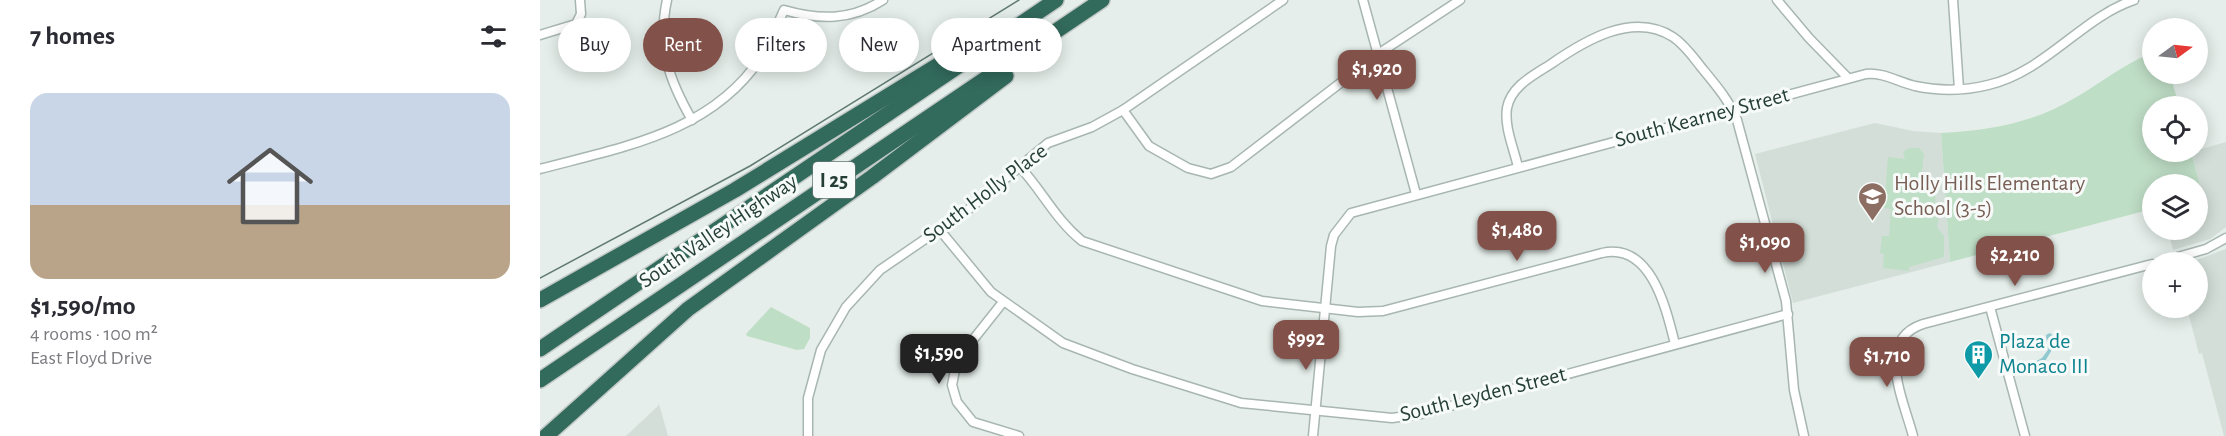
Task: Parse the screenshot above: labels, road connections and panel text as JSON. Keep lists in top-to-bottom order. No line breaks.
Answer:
{"streets":{"highway":["I 25","South Valley Highway"],"street":["South Kearney Street","South Holly Place","South Leyden Street"]},"crossings":[["South Kearney Street","South Leyden Street"],["South Holly Place","South Leyden Street"]],"places":{"school or university":["Holly Hills Elementary School (3-5)"],"building":["Plaza de Monaco III"]},"north":"right","page":{"heading":"7 homes","map_buttons":"+","chip":["Buy","Rent","Filters","New","Apartment"],"price":["$1,920","$1,480","$1,090","$2,210","$992","$1,590","$1,710"],"list":[{"name":"$1,590/mo","note":"4 rooms · 100 m² · East Floyd Drive"}]}}
